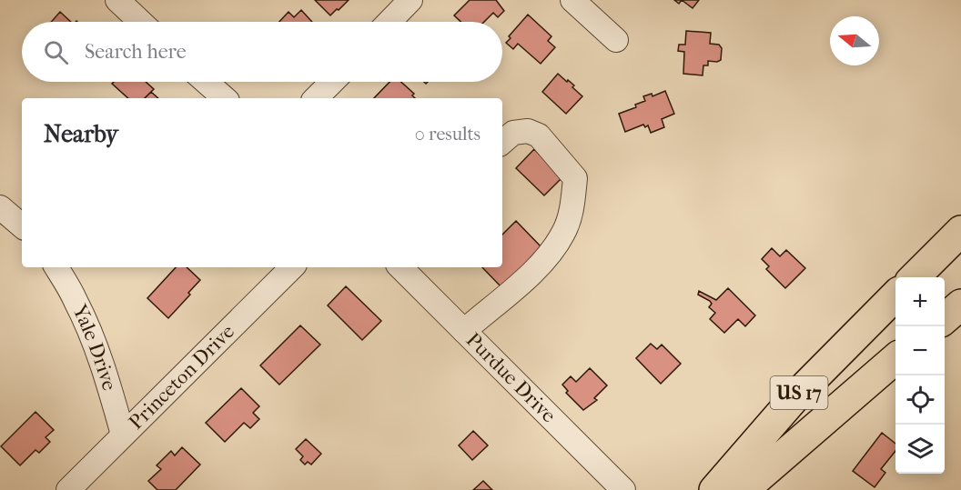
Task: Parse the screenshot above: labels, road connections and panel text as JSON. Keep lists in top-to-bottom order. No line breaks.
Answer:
{"streets":{"highway":["US 17"],"street":["Yale Drive","Princeton Drive","Purdue Drive"]},"crossings":[["Yale Drive","Princeton Drive"]],"north":"left","page":{"search":"Search here","heading":["Nearby","0 results"],"map_buttons":["+","−"]}}
